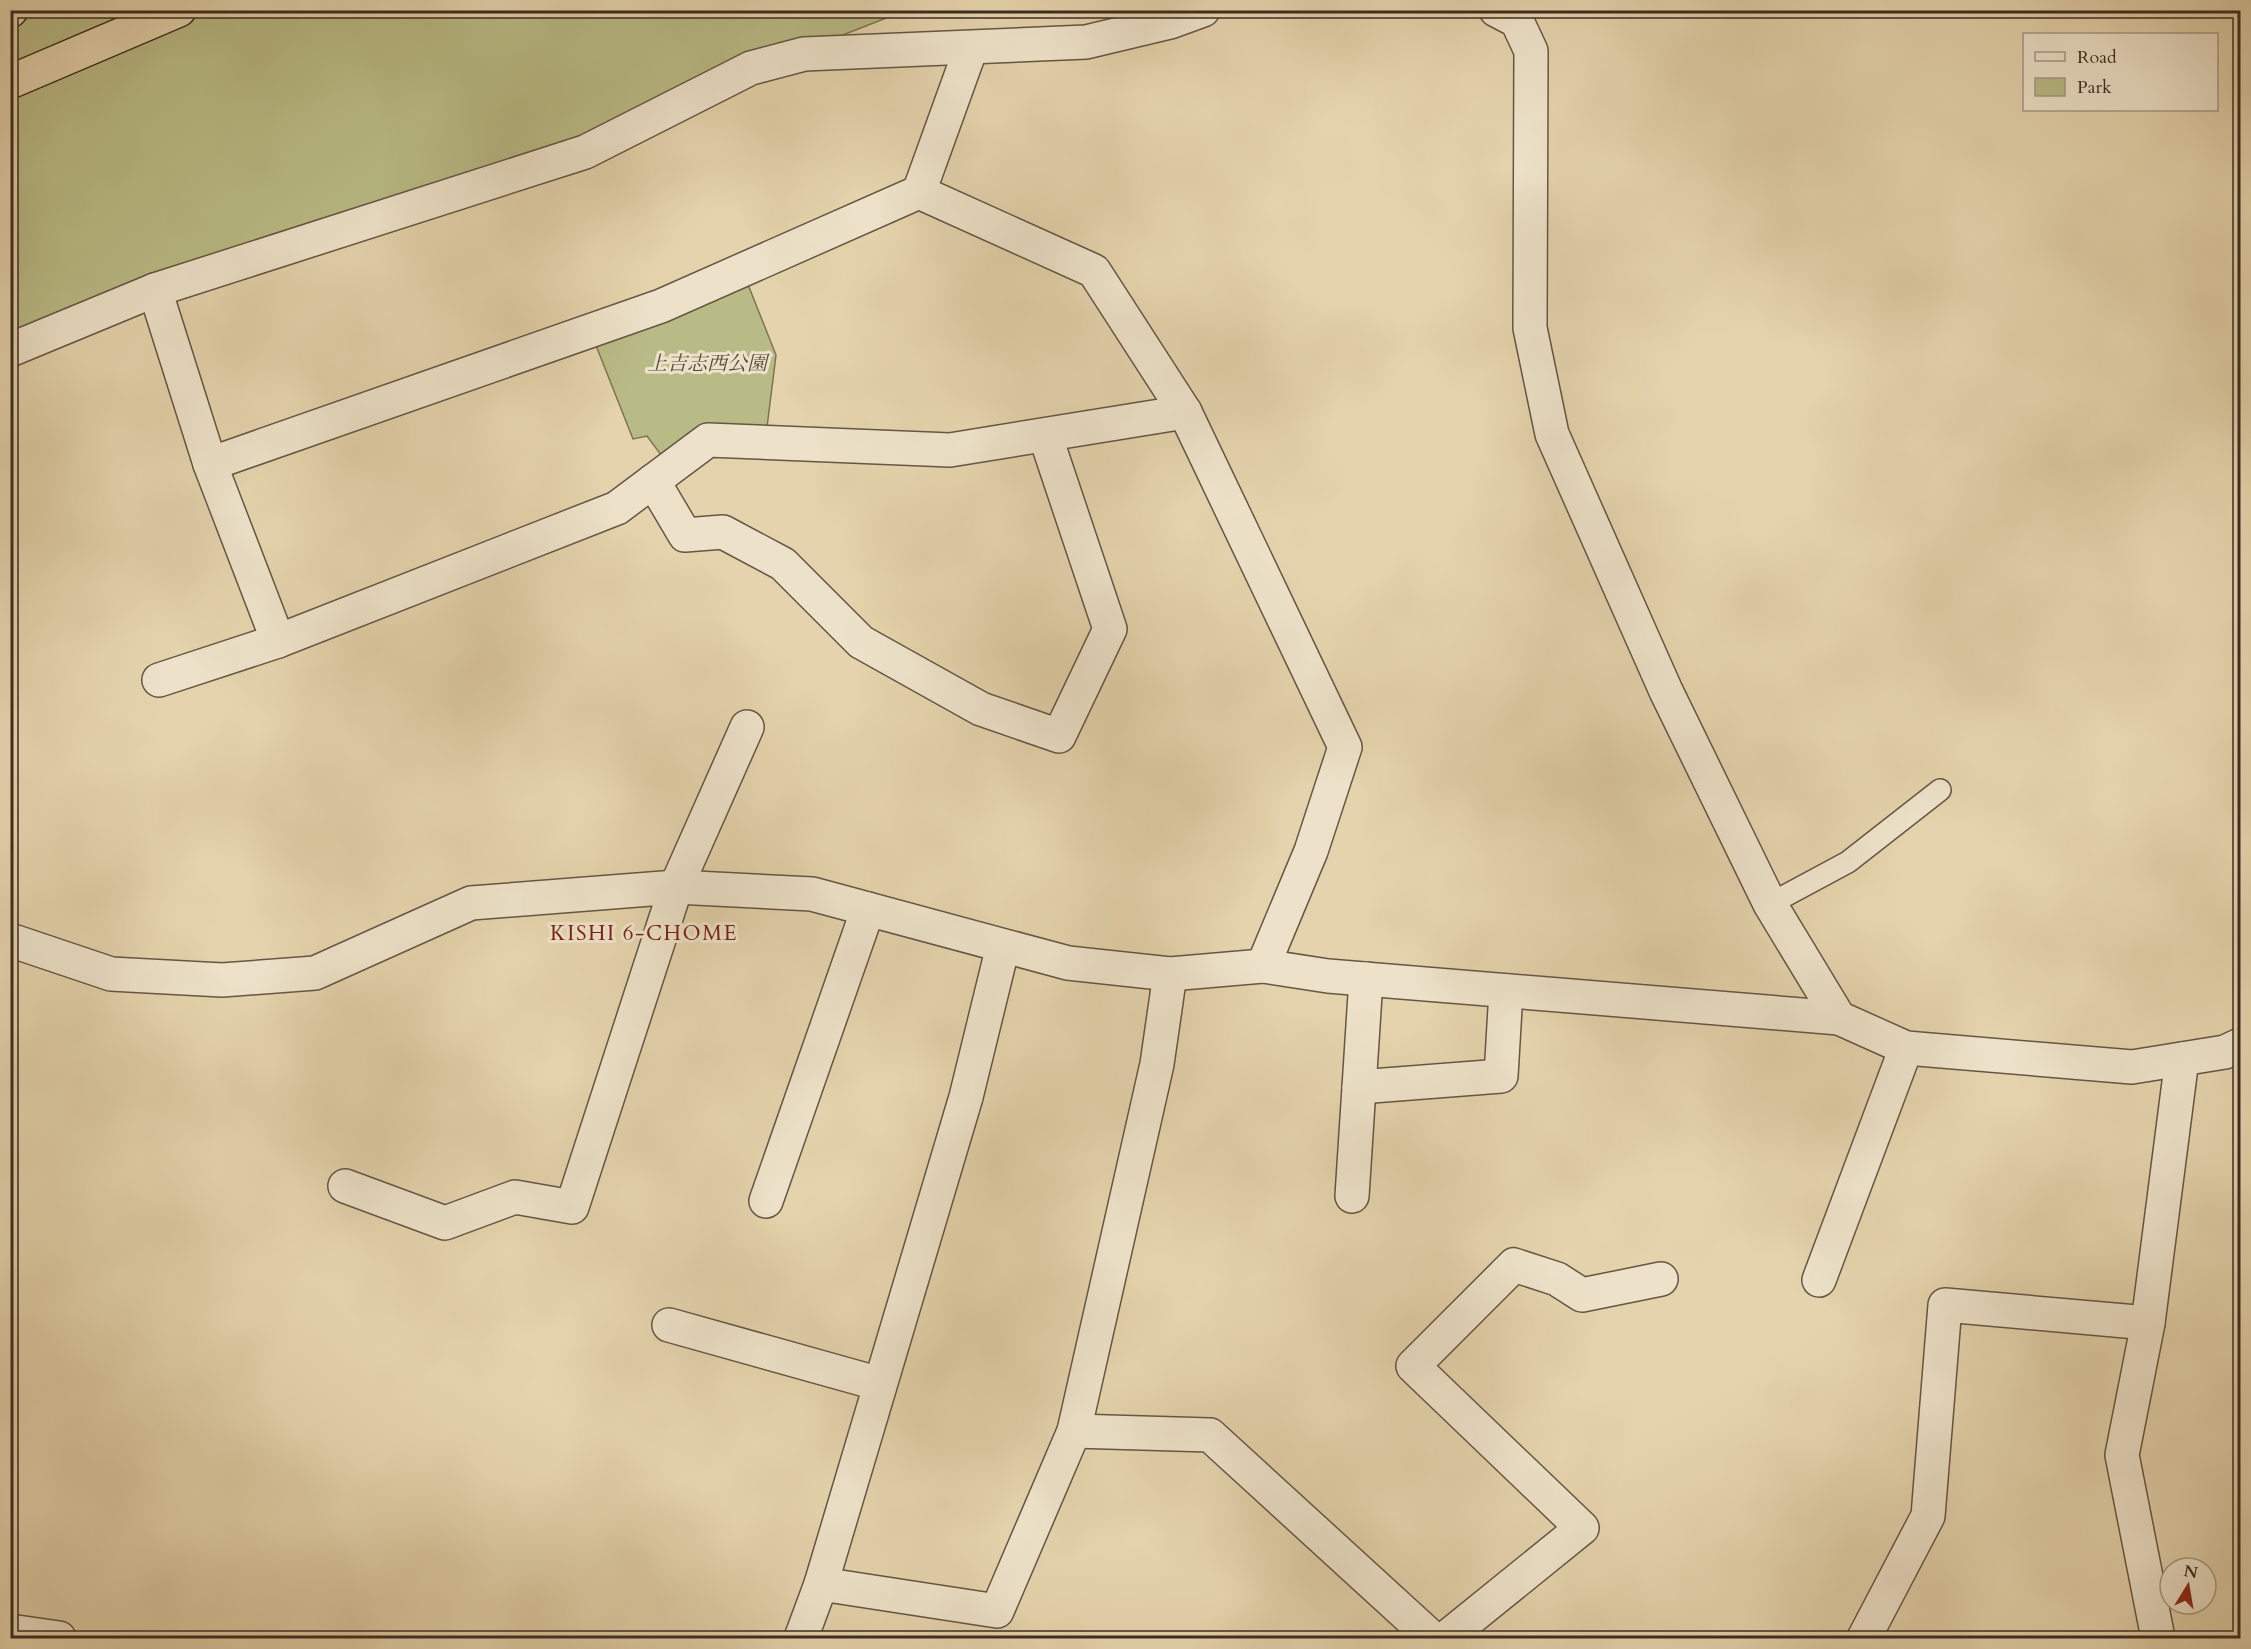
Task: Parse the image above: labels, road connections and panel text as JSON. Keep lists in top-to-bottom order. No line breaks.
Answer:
{"districts":["KISHI 6-CHOME"],"parks":["上吉志西公園"],"legend":["Road","Park"],"north":"top"}
